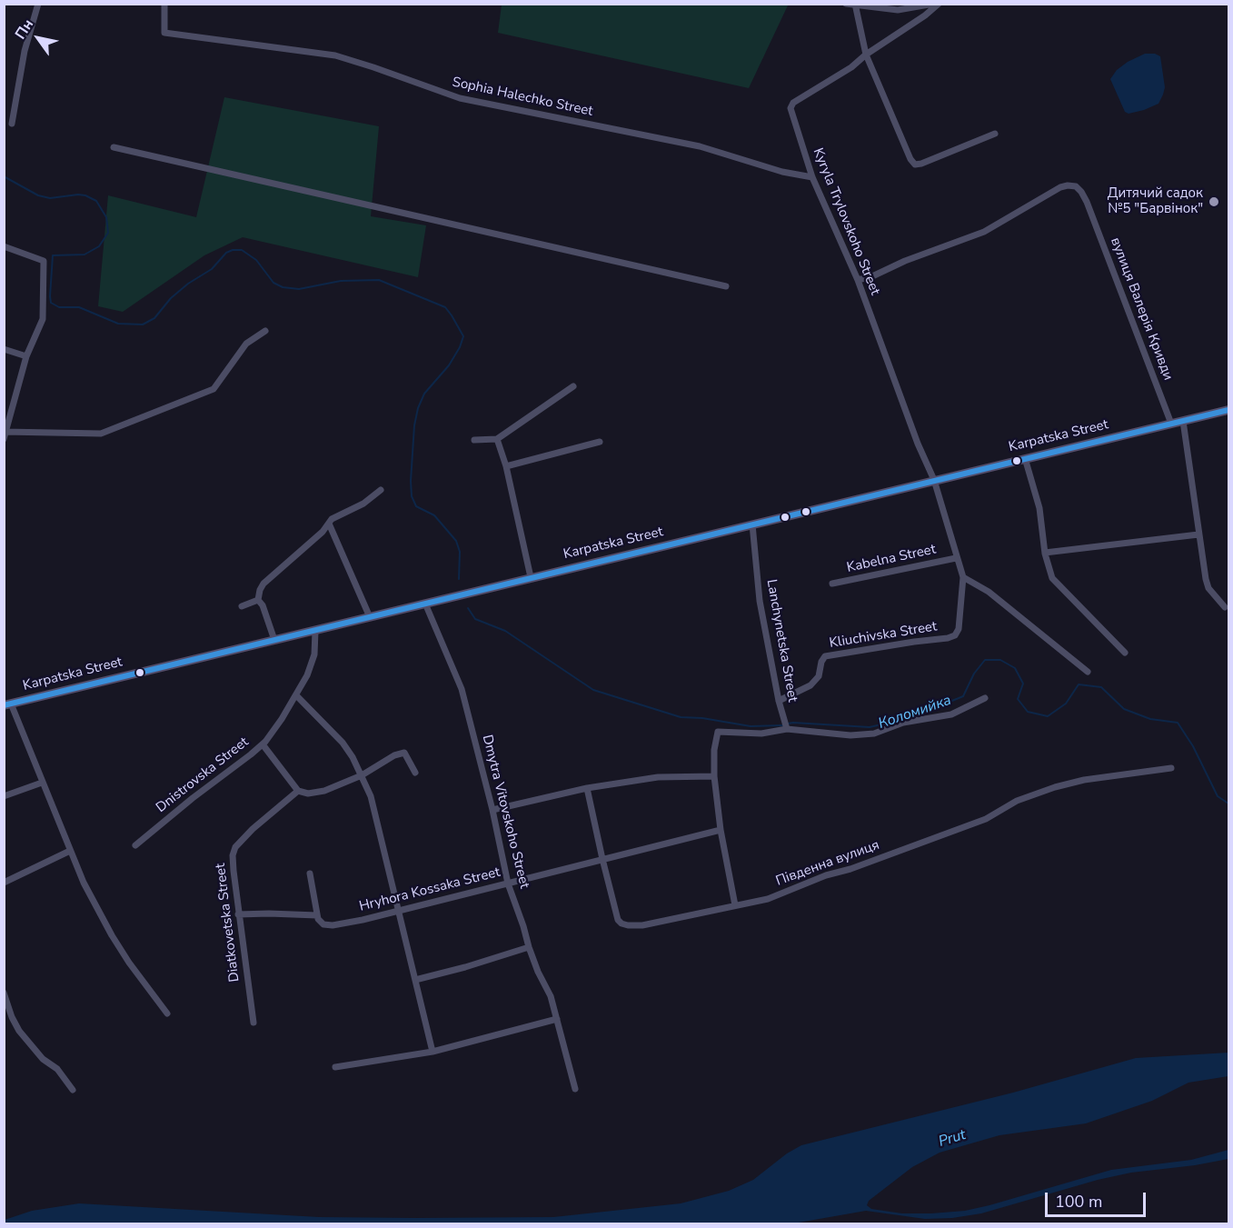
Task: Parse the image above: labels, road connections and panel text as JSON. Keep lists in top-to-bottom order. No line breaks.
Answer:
{"streets":{"main road":["Karpatska Street"],"street":["Sophia Halechko Street","Kyryla Trylovskoho Street","вулиця Валерія Кривди","Kabelna Street","Kliuchivska Street","Lanchynetska Street","Dnistrovska Street","Dmytra Vitovskoho Street","Південна вулиця","Hryhora Kossaka Street","Diatkovetska Street"]},"crossings":[["Sophia Halechko Street","Kyryla Trylovskoho Street"],["Kyryla Trylovskoho Street","вулиця Валерія Кривди"],["Kyryla Trylovskoho Street","Karpatska Street"],["Kyryla Trylovskoho Street","Kabelna Street"],["Kyryla Trylovskoho Street","Kliuchivska Street"],["вулиця Валерія Кривди","Karpatska Street"],["Karpatska Street","Lanchynetska Street"],["Karpatska Street","Dnistrovska Street"],["Karpatska Street","Dmytra Vitovskoho Street"],["Kliuchivska Street","Lanchynetska Street"],["Dmytra Vitovskoho Street","Hryhora Kossaka Street"],["Південна вулиця","Hryhora Kossaka Street"],["Hryhora Kossaka Street","Diatkovetska Street"]],"water":["Коломийка","Prut"],"places":["Дитячий садок №5 \"Барвінок\""],"scale_bar":"100 m","north":"top left"}
